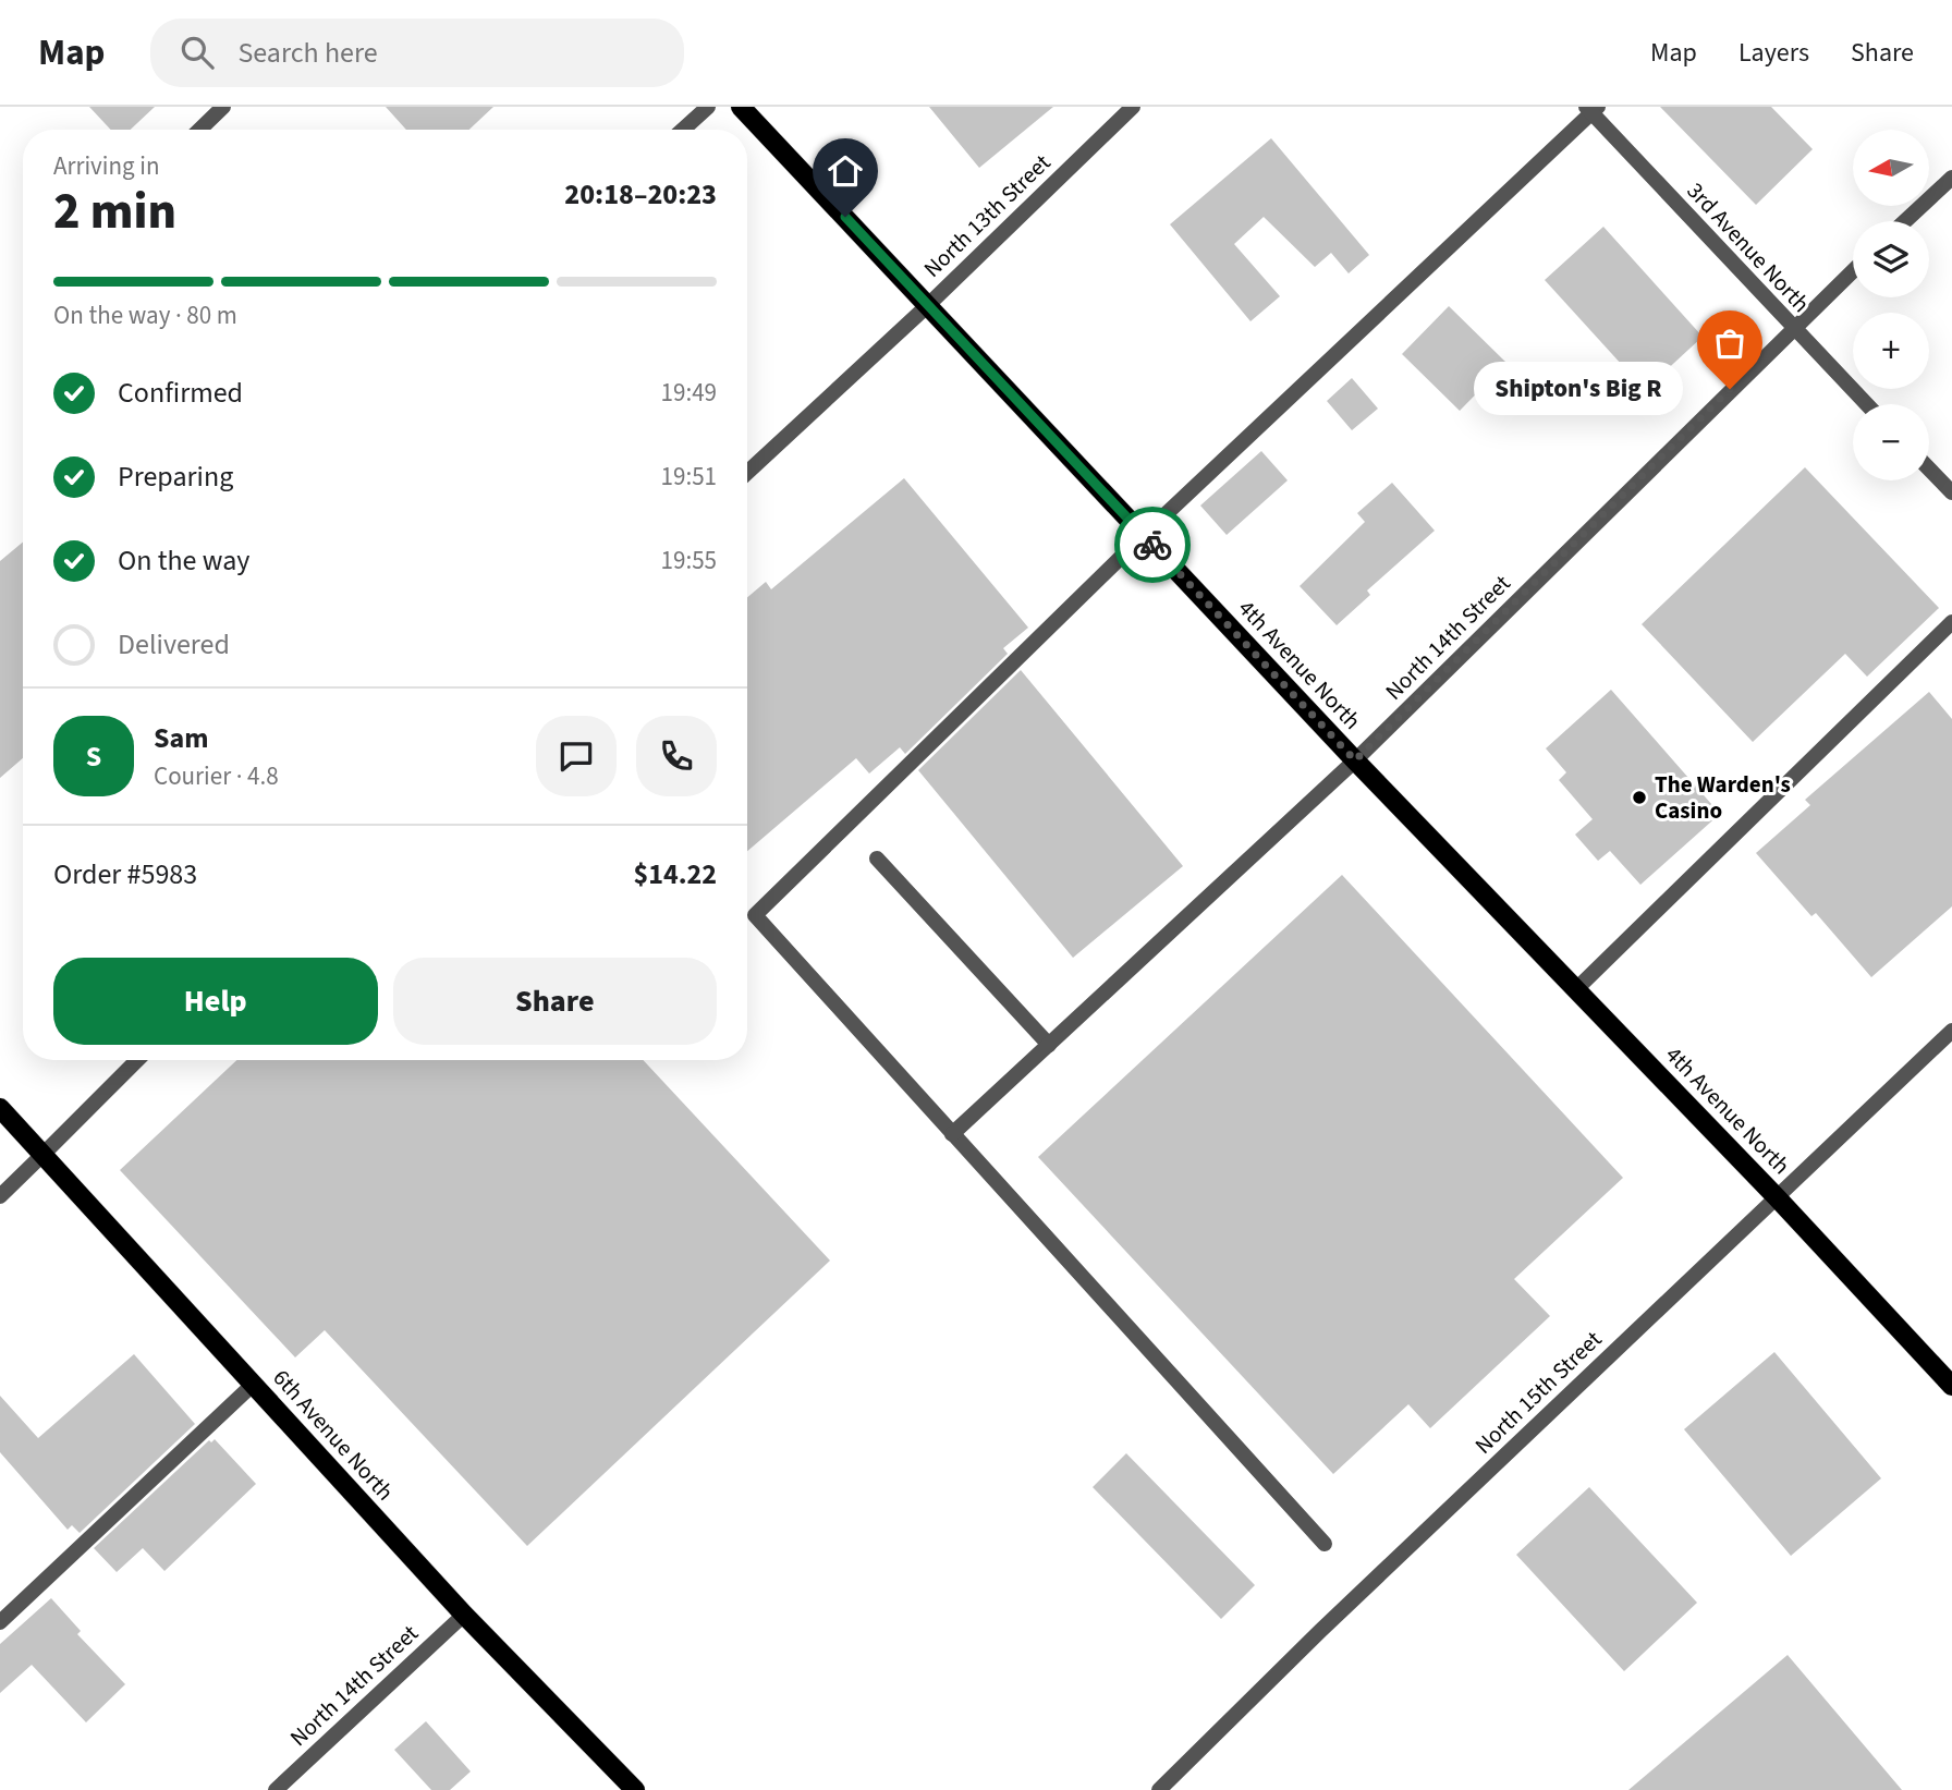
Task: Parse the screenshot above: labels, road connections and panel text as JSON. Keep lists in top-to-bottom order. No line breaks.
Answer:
{"streets":{"main road":["4th Avenue North","6th Avenue North"],"street":["North 13th Street","3rd Avenue North","North 14th Street","North 15th Street"]},"crossings":[["North 13th Street","4th Avenue North"],["3rd Avenue North","North 14th Street"],["North 14th Street","4th Avenue North"],["North 14th Street","6th Avenue North"],["4th Avenue North","North 15th Street"]],"places":["Shipton's Big R","The Warden's Casino"],"north":"left","page":{"header":"Map","search":"Search here","nav":["Map","Layers","Share"],"map_buttons":["+","−"],"heading":["2 min","Arriving in","20:18–20:23"],"panel":["Sam","Courier · 4.8","Order #5983","$14.22"],"bar":"On the way · 80 m","list":[["Confirmed","19:49"],["Preparing","19:51"],["On the way","19:55"],"Delivered"],"bubble":"Shipton's Big R","round":"S","buttons":["Help","Share"]}}
